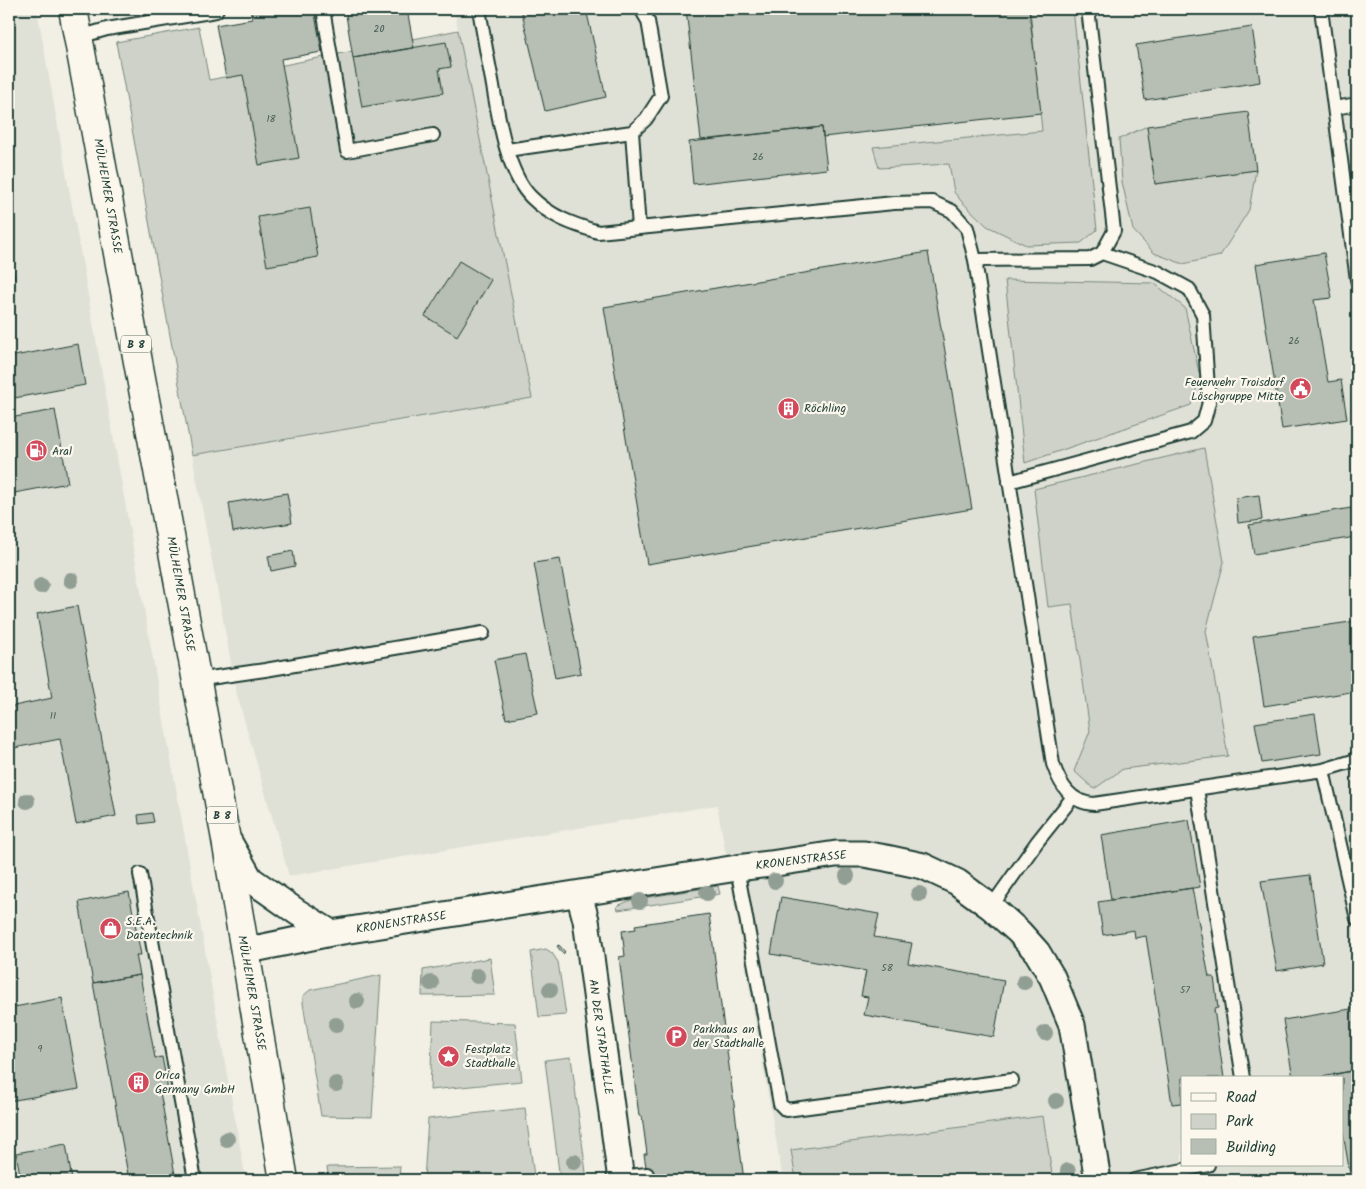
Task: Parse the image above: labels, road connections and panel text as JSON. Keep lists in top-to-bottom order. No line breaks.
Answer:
{"streets":{"main road":["MÜLHEIMER STRASSE","B 8"],"street":["KRONENSTRASSE","AN DER STADTHALLE"]},"crossings":[["MÜLHEIMER STRASSE","KRONENSTRASSE"],["KRONENSTRASSE","AN DER STADTHALLE"]],"places":{"public building":["Feuerwehr Troisdorf Löschgruppe Mitte"],"building":["Röchling","Orica Germany GmbH"],"fuel station":["Aral"],"shop":["S.E.A. Datentechnik"],"parking":["Parkhaus an der Stadthalle"],"place":["Festplatz Stadthalle"]},"house_numbers":["20","18","26","26","11","58","57","9"],"legend":["Road","Park","Building"]}
